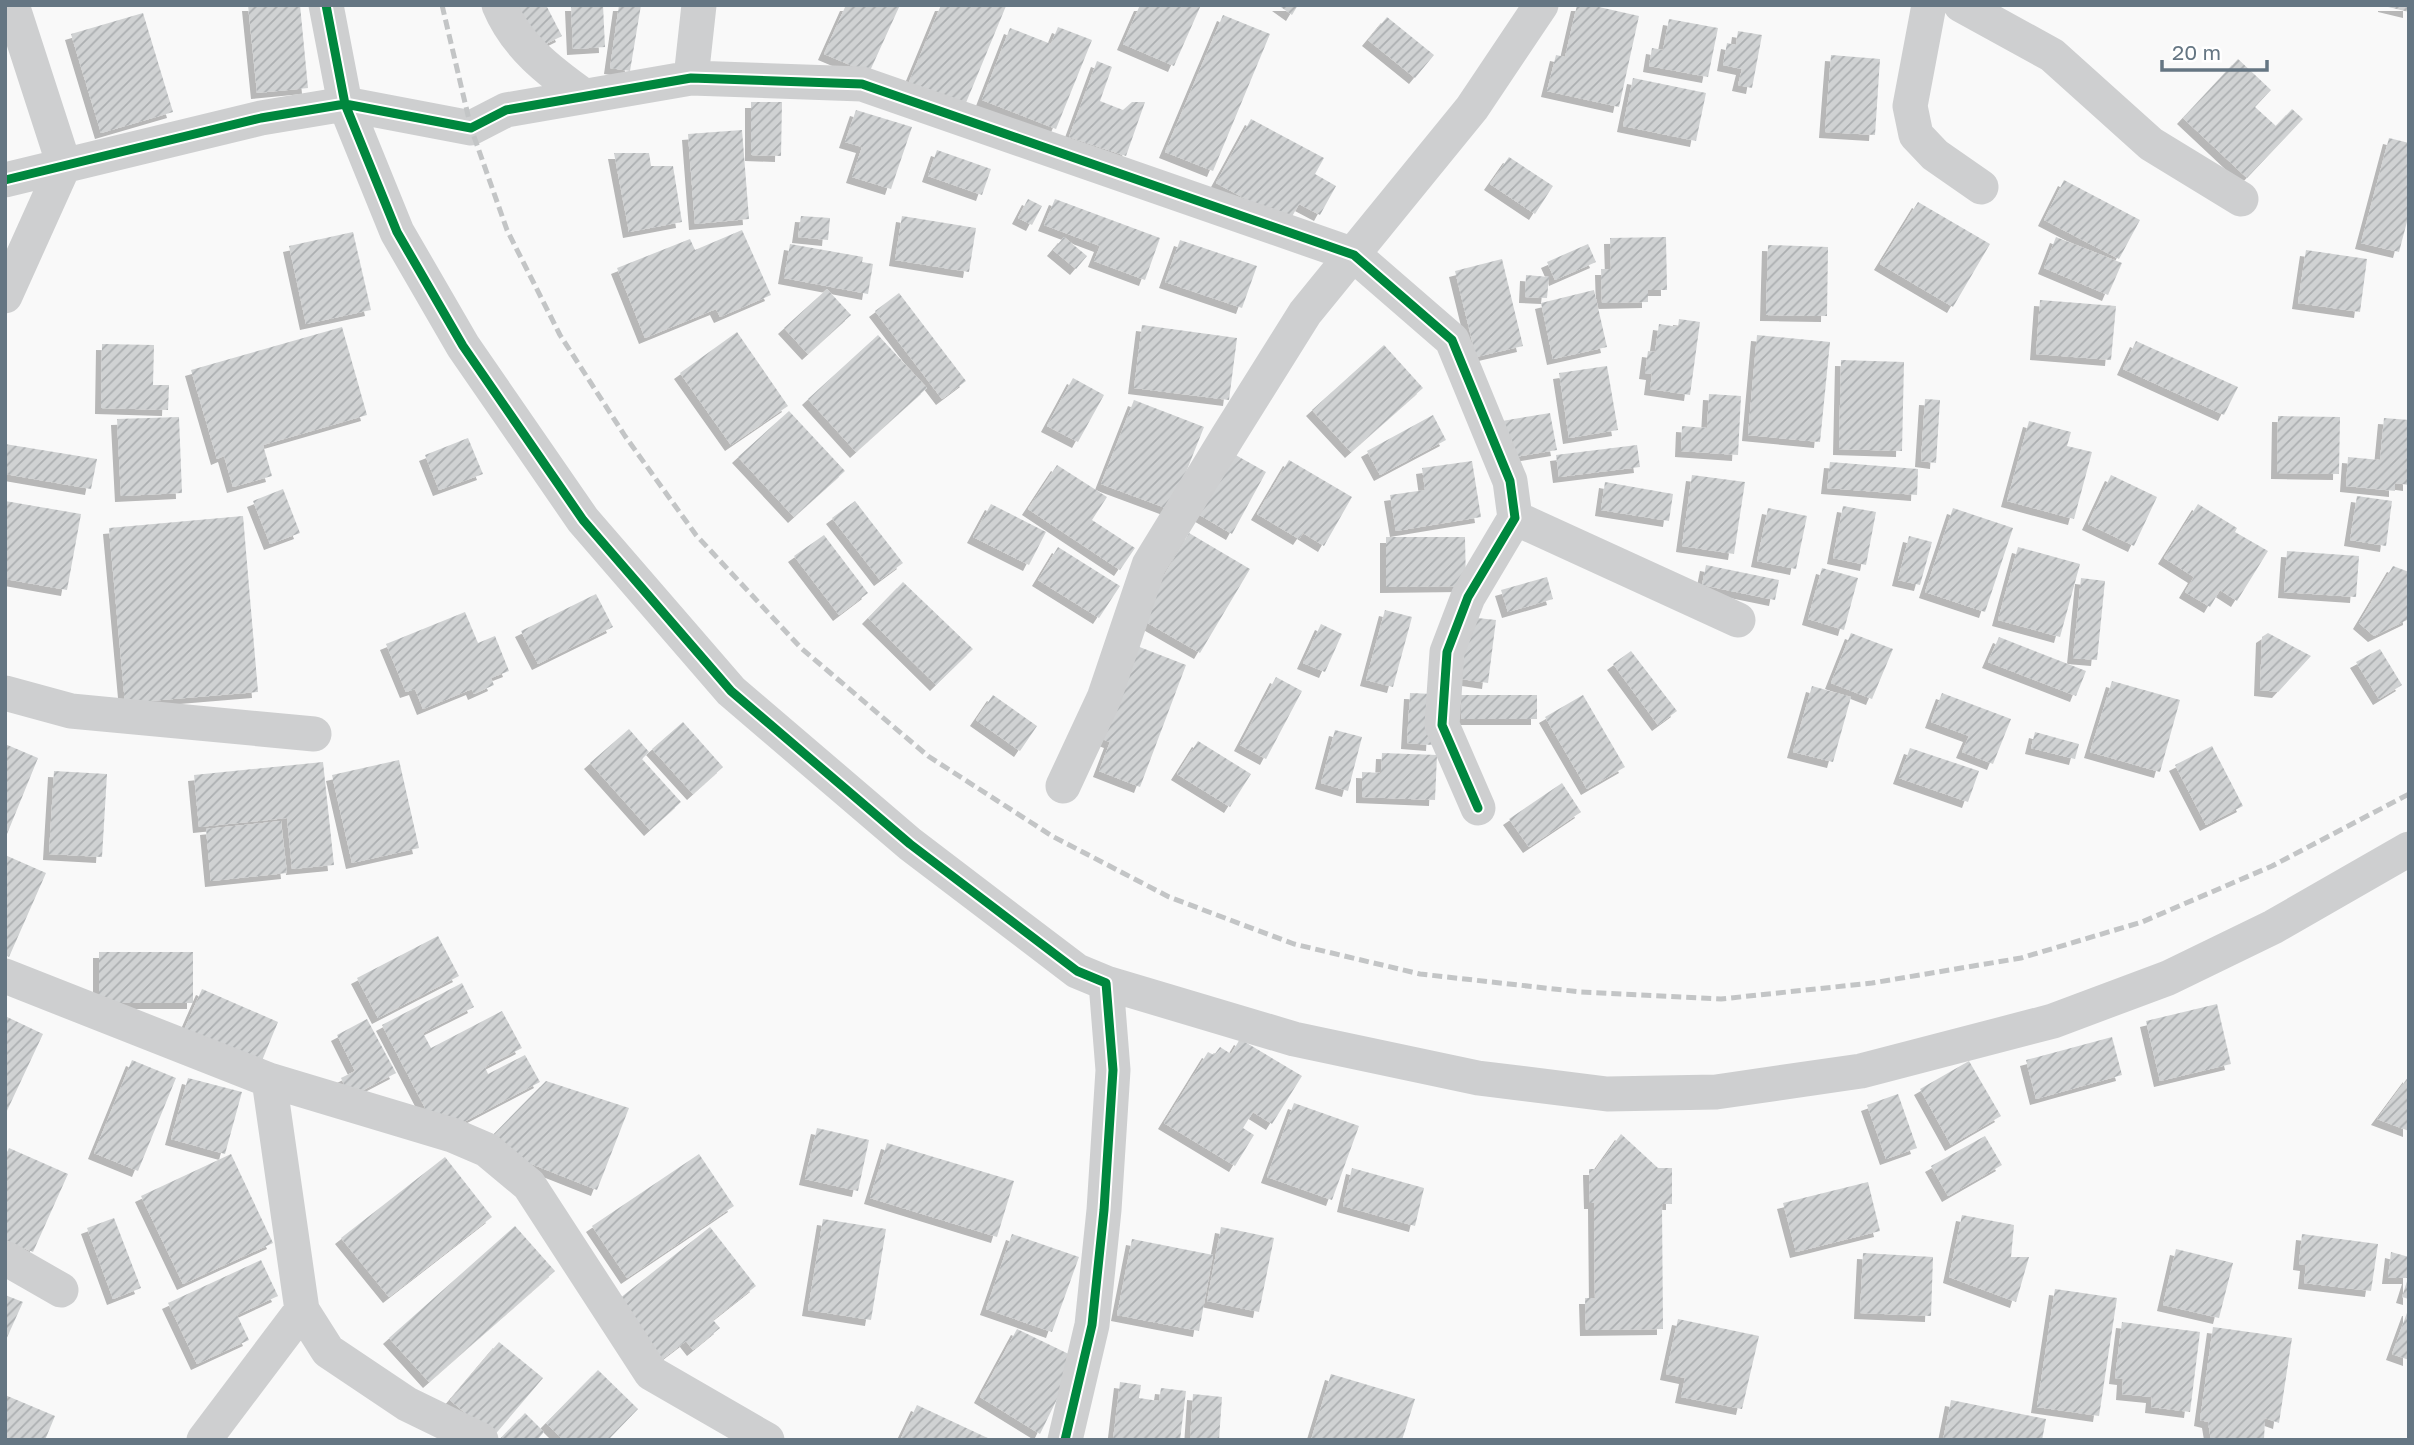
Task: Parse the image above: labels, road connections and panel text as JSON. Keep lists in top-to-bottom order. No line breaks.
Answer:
{"scale_bar":"20 m"}
